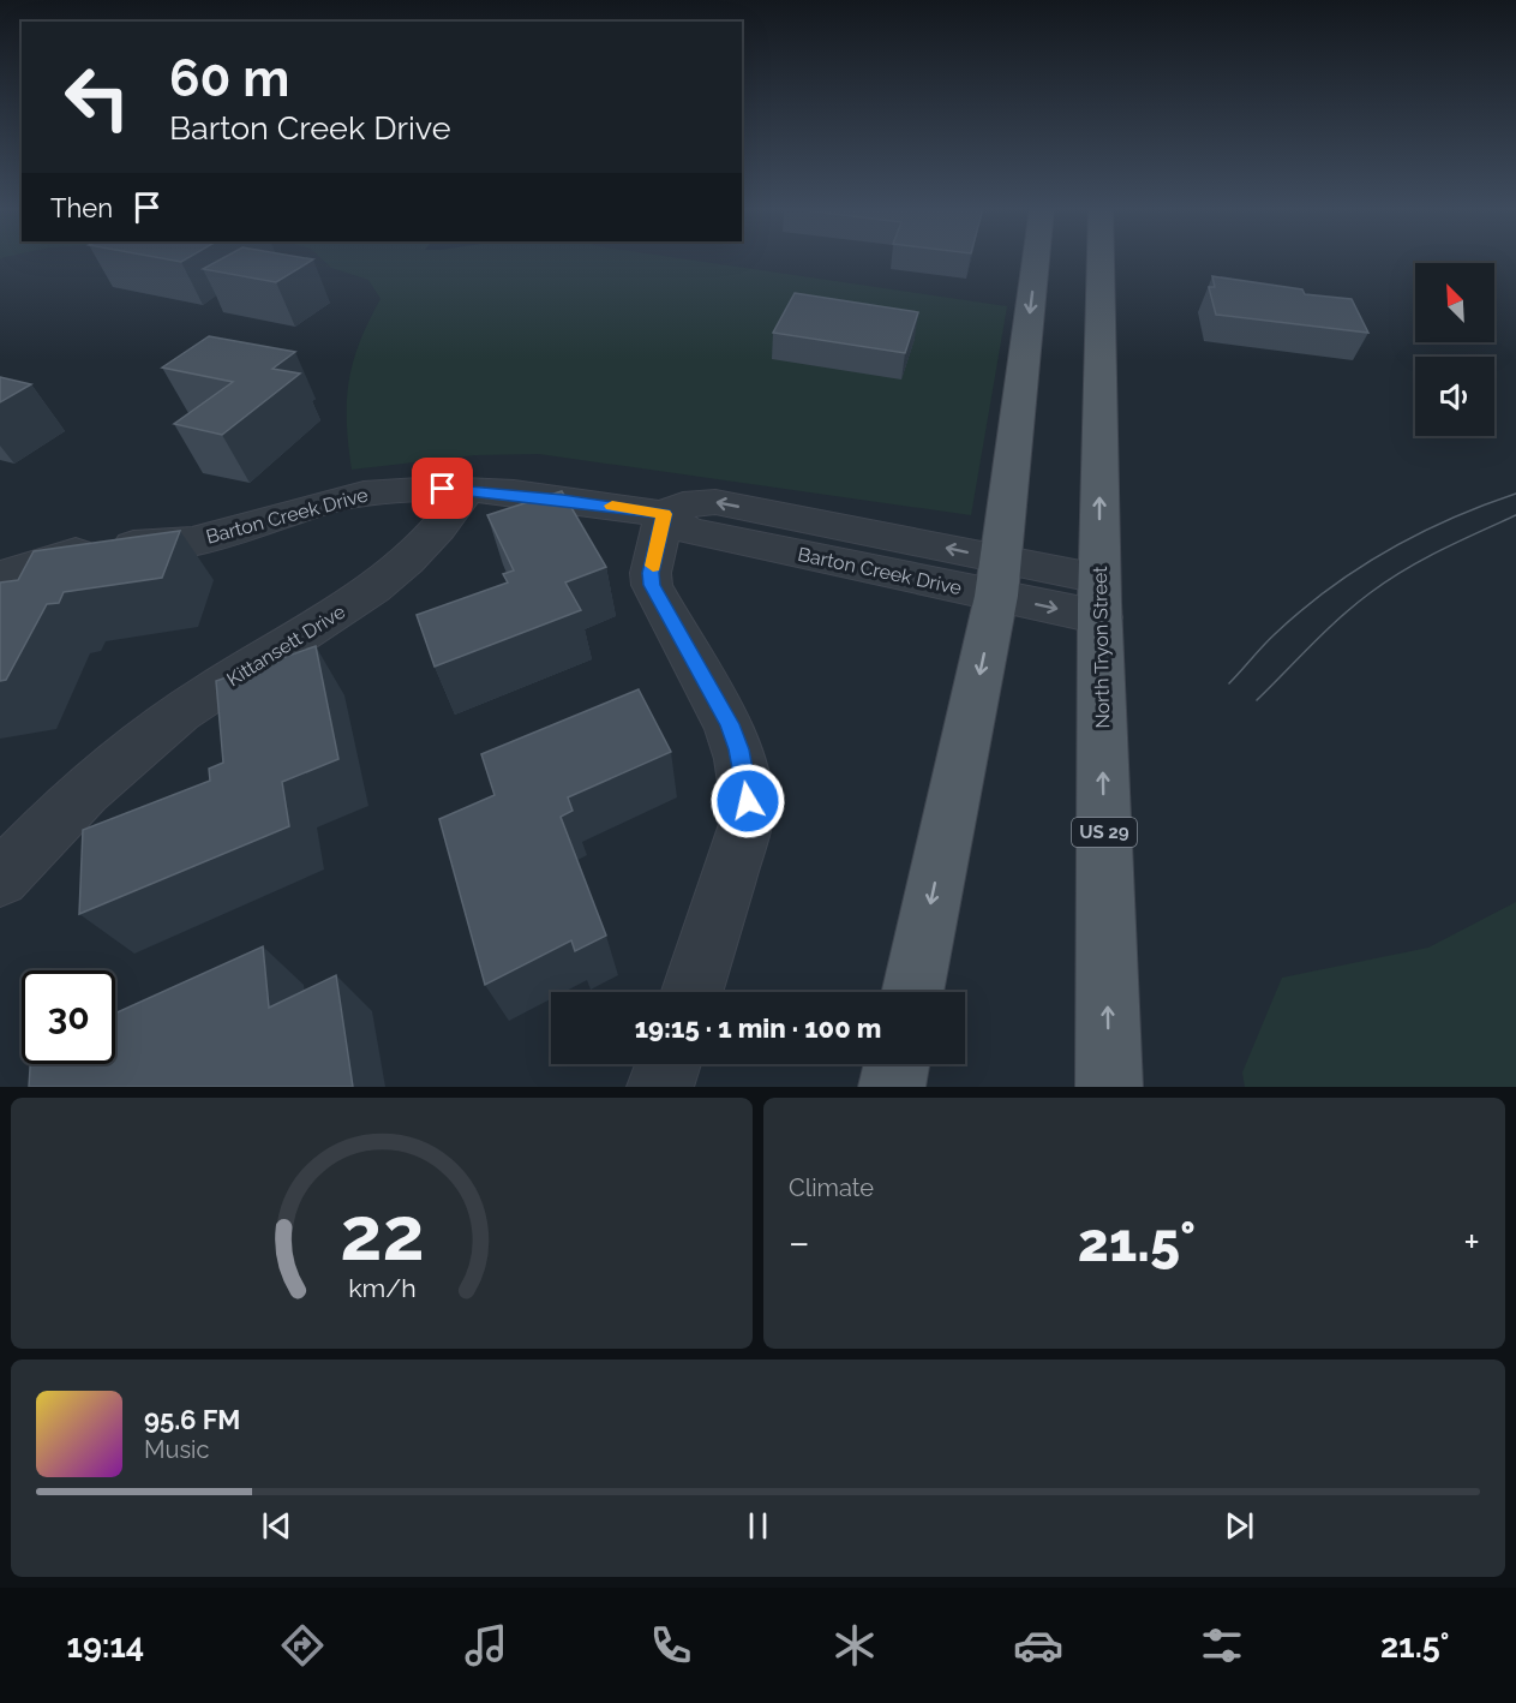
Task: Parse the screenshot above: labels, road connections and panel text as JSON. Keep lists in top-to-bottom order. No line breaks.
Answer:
{"streets":{"main road":["North Tryon Street","US 29"],"street":["Barton Creek Drive","Kittansett Drive"]},"crossings":[["Barton Creek Drive","Kittansett Drive"],["Barton Creek Drive","North Tryon Street"]],"north":"top left","page":{"turn":["60 m","Barton Creek Drive"],"then":"Then","limit":"30","trip":"19:15 · 1 min · 100 m","tile":"Climate","heat":["−","21.5°","+"],"song":["95.6 FM","Music"],"tabs":["19:14","21.5°"],"gauge":["22","km/h"]}}
